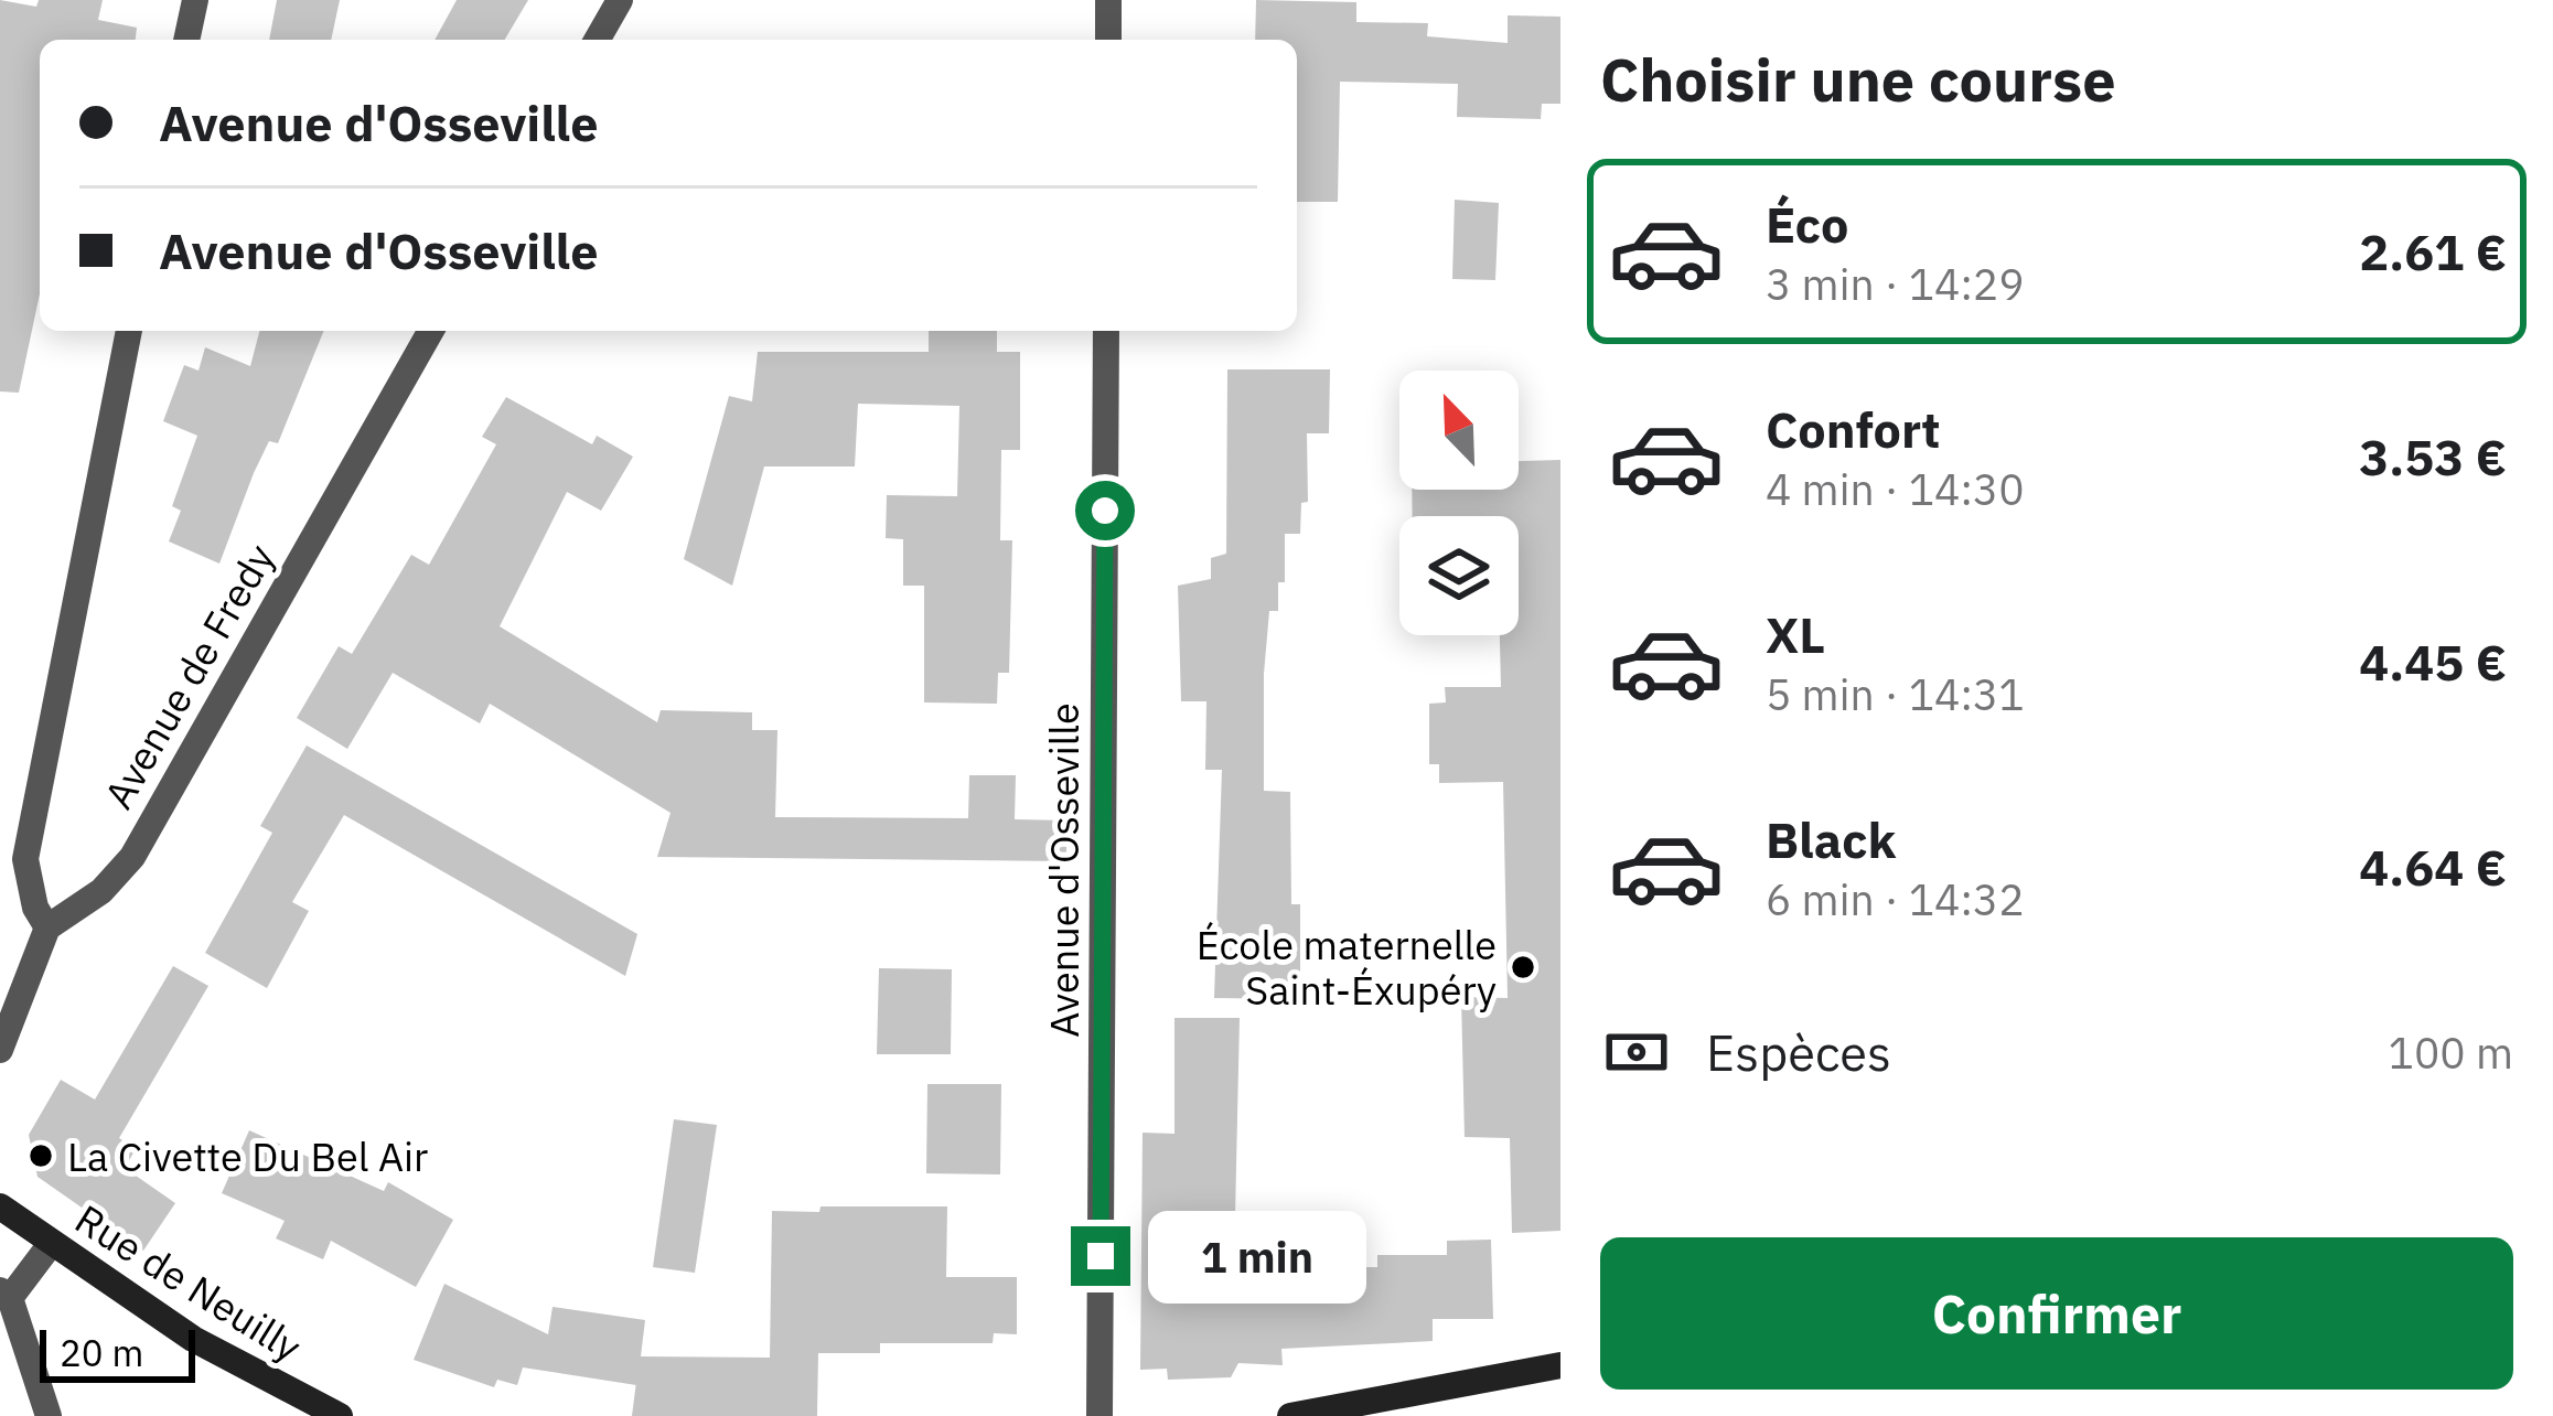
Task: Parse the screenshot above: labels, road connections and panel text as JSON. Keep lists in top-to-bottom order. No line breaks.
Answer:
{"streets":{"main road":["Rue de Neuilly"],"street":["Avenue de Fredy","Avenue d'Osseville"]},"places":["École maternelle Saint-Éxupéry","La Civette Du Bel Air"],"scale_bar":"20 m","north":"top left","page":{"heading":"Choisir une course","banner":["Avenue d'Osseville","Avenue d'Osseville"],"list":[{"name":"Éco","note":"3 min · 14:29","value":"2.61 €"},{"name":"Confort","note":"4 min · 14:30","value":"3.53 €"},{"name":"XL","note":"5 min · 14:31","value":"4.45 €"},{"name":"Black","note":"6 min · 14:32","value":"4.64 €"}],"pay":["Espèces","100 m"],"bubble":"1 min","buttons":"Confirmer","scale":"20 m"}}
